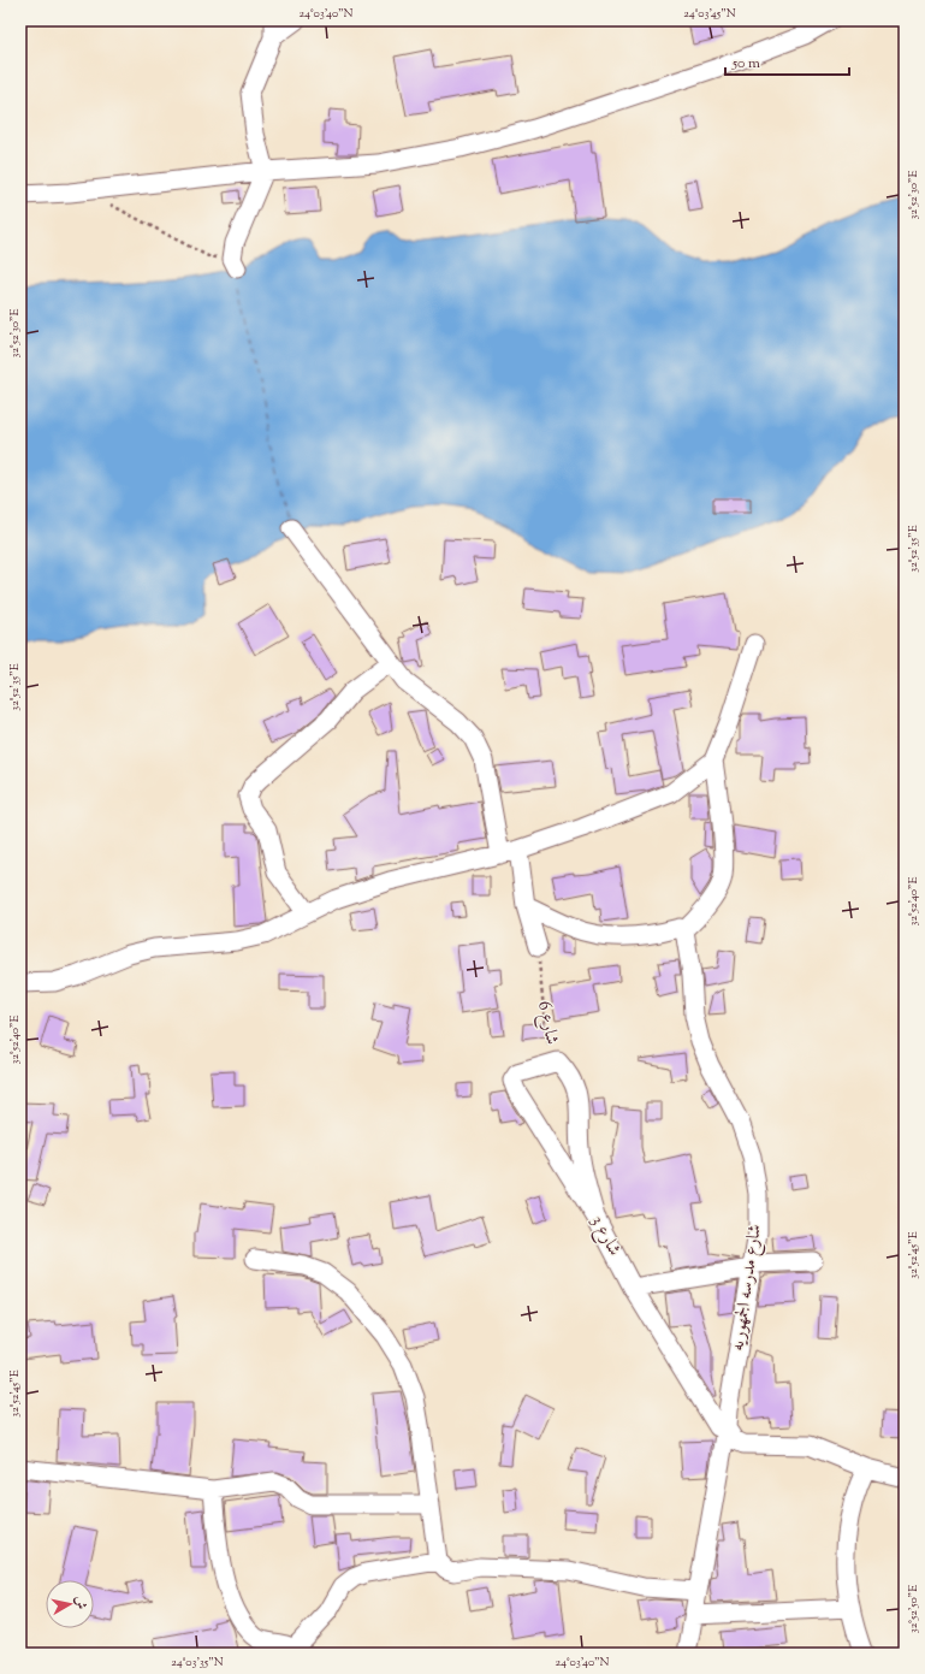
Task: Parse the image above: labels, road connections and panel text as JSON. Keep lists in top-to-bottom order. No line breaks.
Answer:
{"streets":{"street":["شارع 6","شارع 3","شارع مدرسه الجمهوريه"]},"crossings":[["شارع 6","شارع 3"],["شارع 3","شارع مدرسه الجمهوريه"]],"scale_bar":"50 m","north":"right","coordinates":["24°03'40\"N","24°03'45\"N","32°52'30\"E","32°52'35\"E","32°52'40\"E","32°52'45\"E","32°52'50\"E","24°03'35\"N"]}
